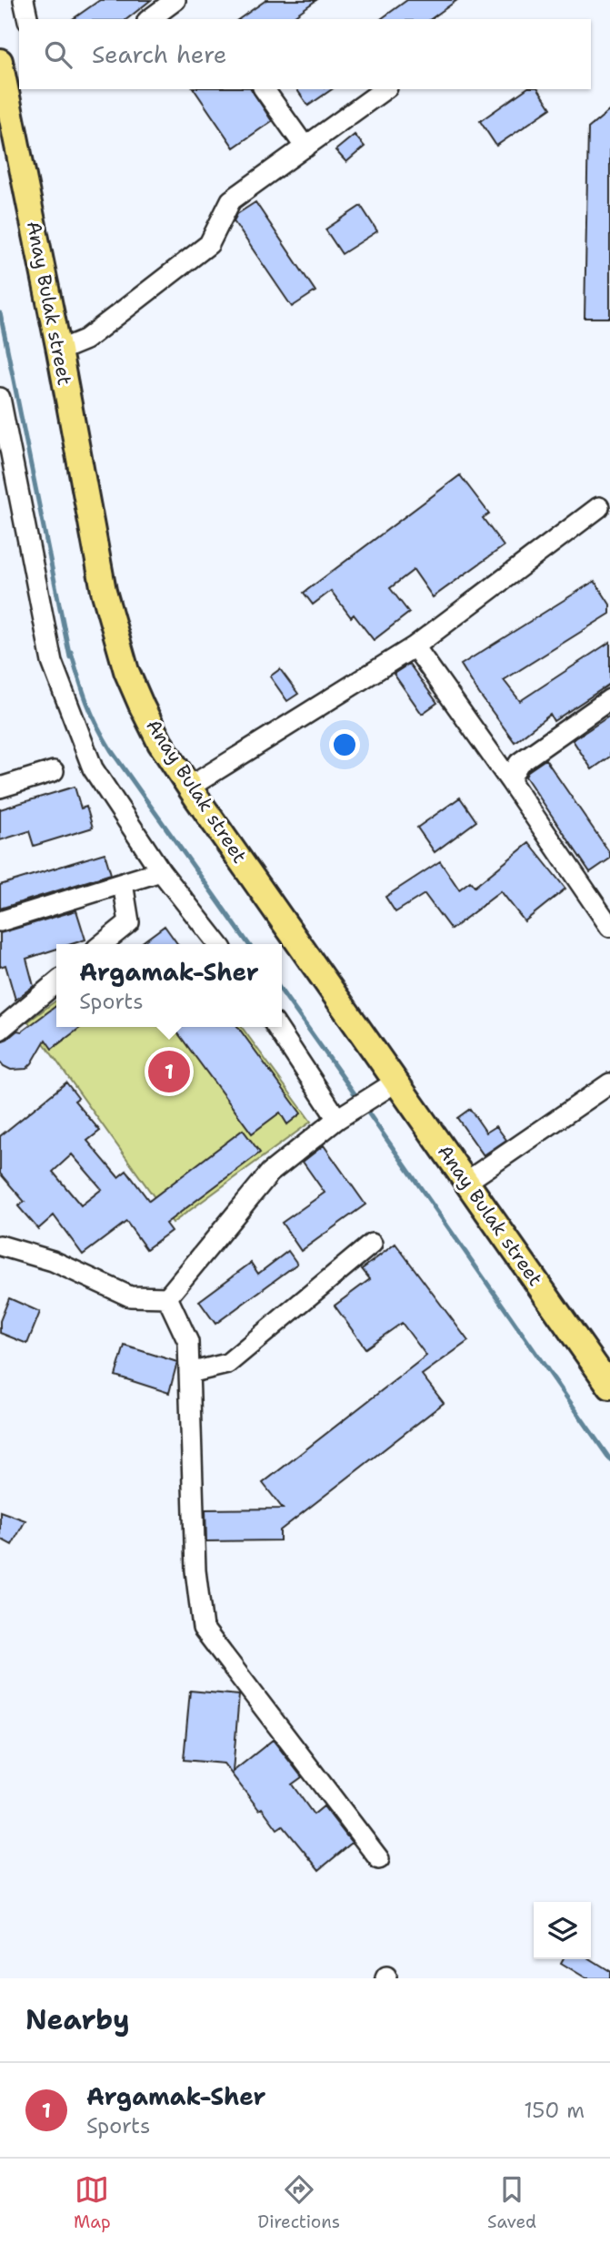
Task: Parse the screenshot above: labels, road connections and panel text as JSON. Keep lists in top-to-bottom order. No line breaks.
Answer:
{"streets":{"main road":["Anay Bulak street"]},"page":{"search":"Search here","popup":["Argamak-Sher","Sports"],"pins":"1","heading":"Nearby","list":[{"mark":"1","name":"Argamak-Sher","note":"Sports","value":"150 m"}],"nav":["Map","Directions","Saved"]}}
